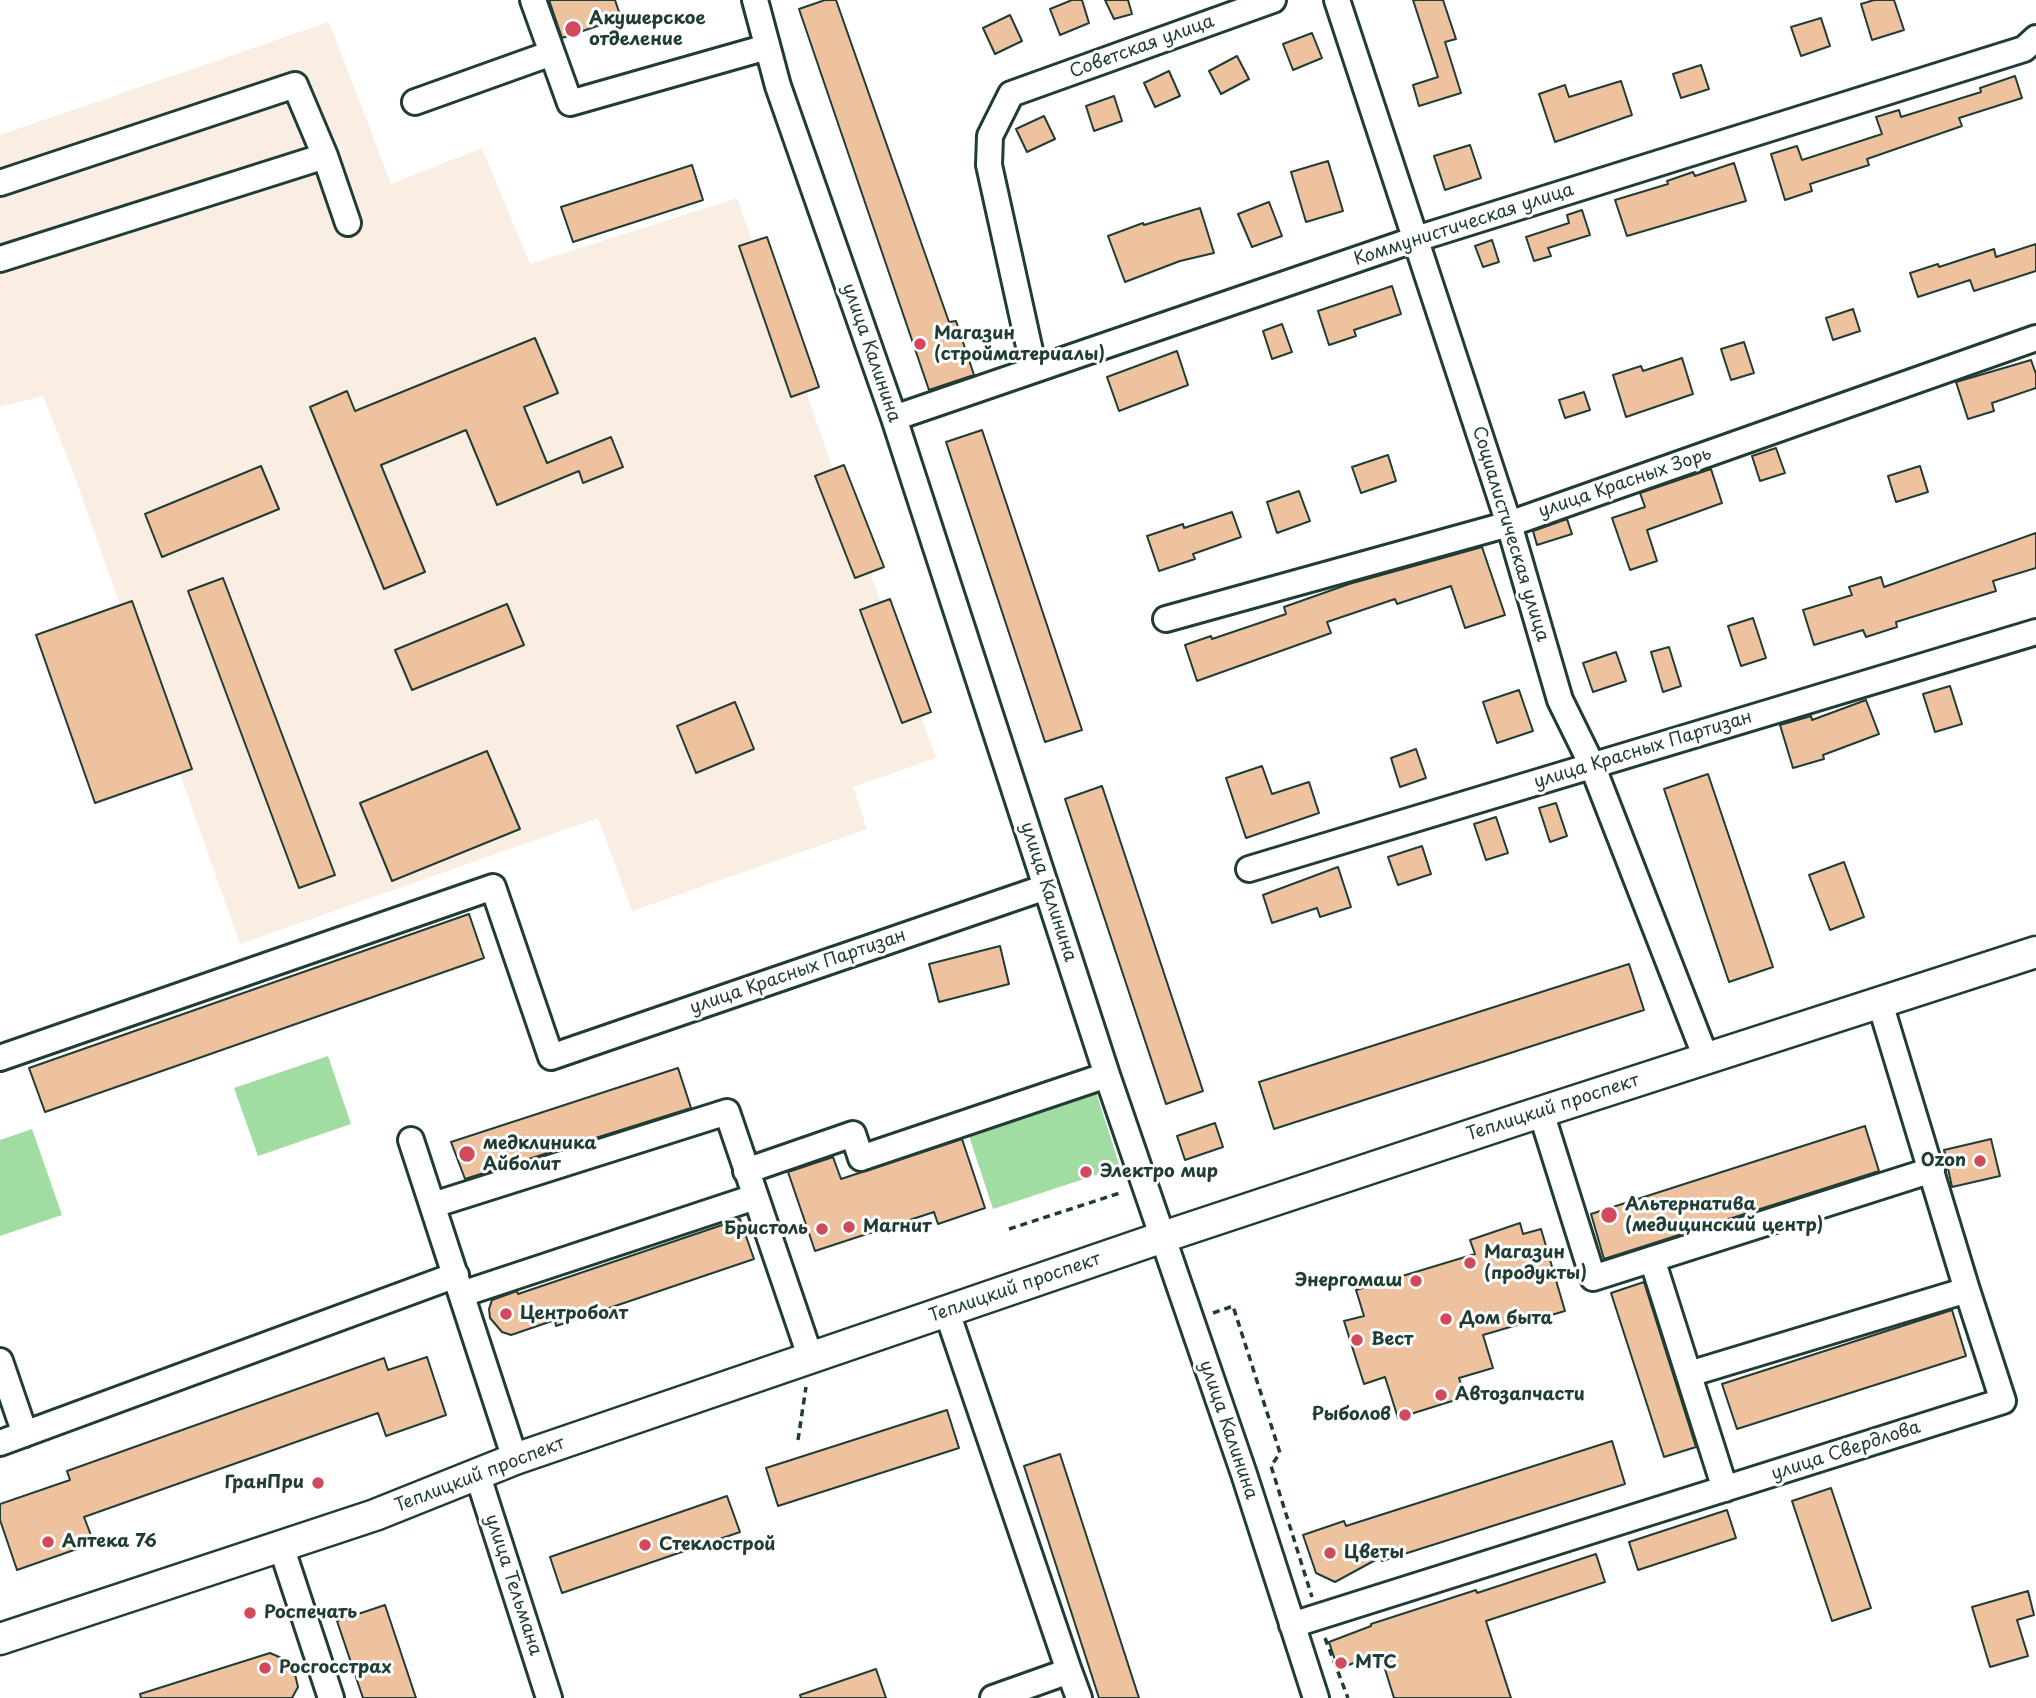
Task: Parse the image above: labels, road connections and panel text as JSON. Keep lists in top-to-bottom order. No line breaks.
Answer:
{"streets":{"main road":["Теплицкий проспект"],"street":["Советская улица","Коммунистическая улица","улица Калинина","улица Красных Зорь","Социалистическая улица","улица Красных Партизан","улица Свердлова","улица Тельмана"]},"crossings":[["Советская улица","Коммунистическая улица"],["Коммунистическая улица","улица Калинина"],["Коммунистическая улица","Социалистическая улица"],["улица Калинина","улица Красных Партизан"],["улица Калинина","Теплицкий проспект"],["улица Калинина","улица Свердлова"],["улица Красных Зорь","Социалистическая улица"],["Социалистическая улица","улица Красных Партизан"],["Социалистическая улица","Теплицкий проспект"],["Теплицкий проспект","улица Свердлова"],["Теплицкий проспект","улица Тельмана"]],"places":["Акушерское отделение","Магазин (стройматериалы)","медклиника Айболит","Ozon","Электро мир","Альтернатива (медицинский центр)","Магнит","Бристоль","Магазин (продукты)","Энергомаш","Центроболт","Дом быта","Вест","Автозапчасти","Рыболов","ГранПри","Аптека 76","Стеклострой","Цветы","Роспечать","МТС","Росгосстрах"]}
